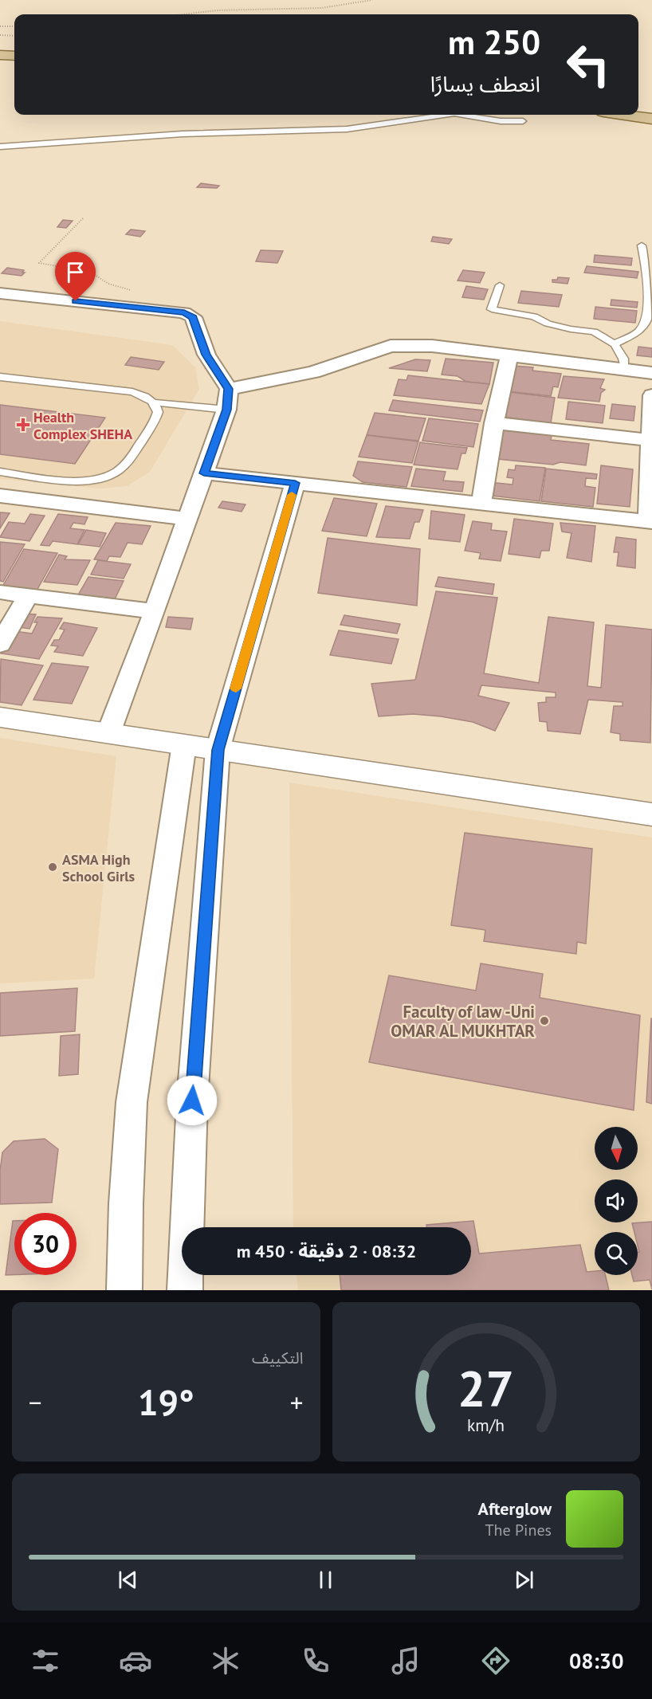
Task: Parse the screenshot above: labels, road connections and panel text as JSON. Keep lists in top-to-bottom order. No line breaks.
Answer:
{"places":{"health":["Health Complex SHEHA"],"other":["ASMA High School Girls","Faculty of law -Uni OMAR AL MUKHTAR"]},"north":"bottom","page":{"turn":["250 m","انعطف يسارًا"],"limit":"30","trip":"08:32 · 2 دقيقة · 450 m","tile":"التكييف","heat":["−","19°","+"],"song":["Afterglow","The Pines"],"tabs":"08:30","gauge":["27","km/h"]}}
